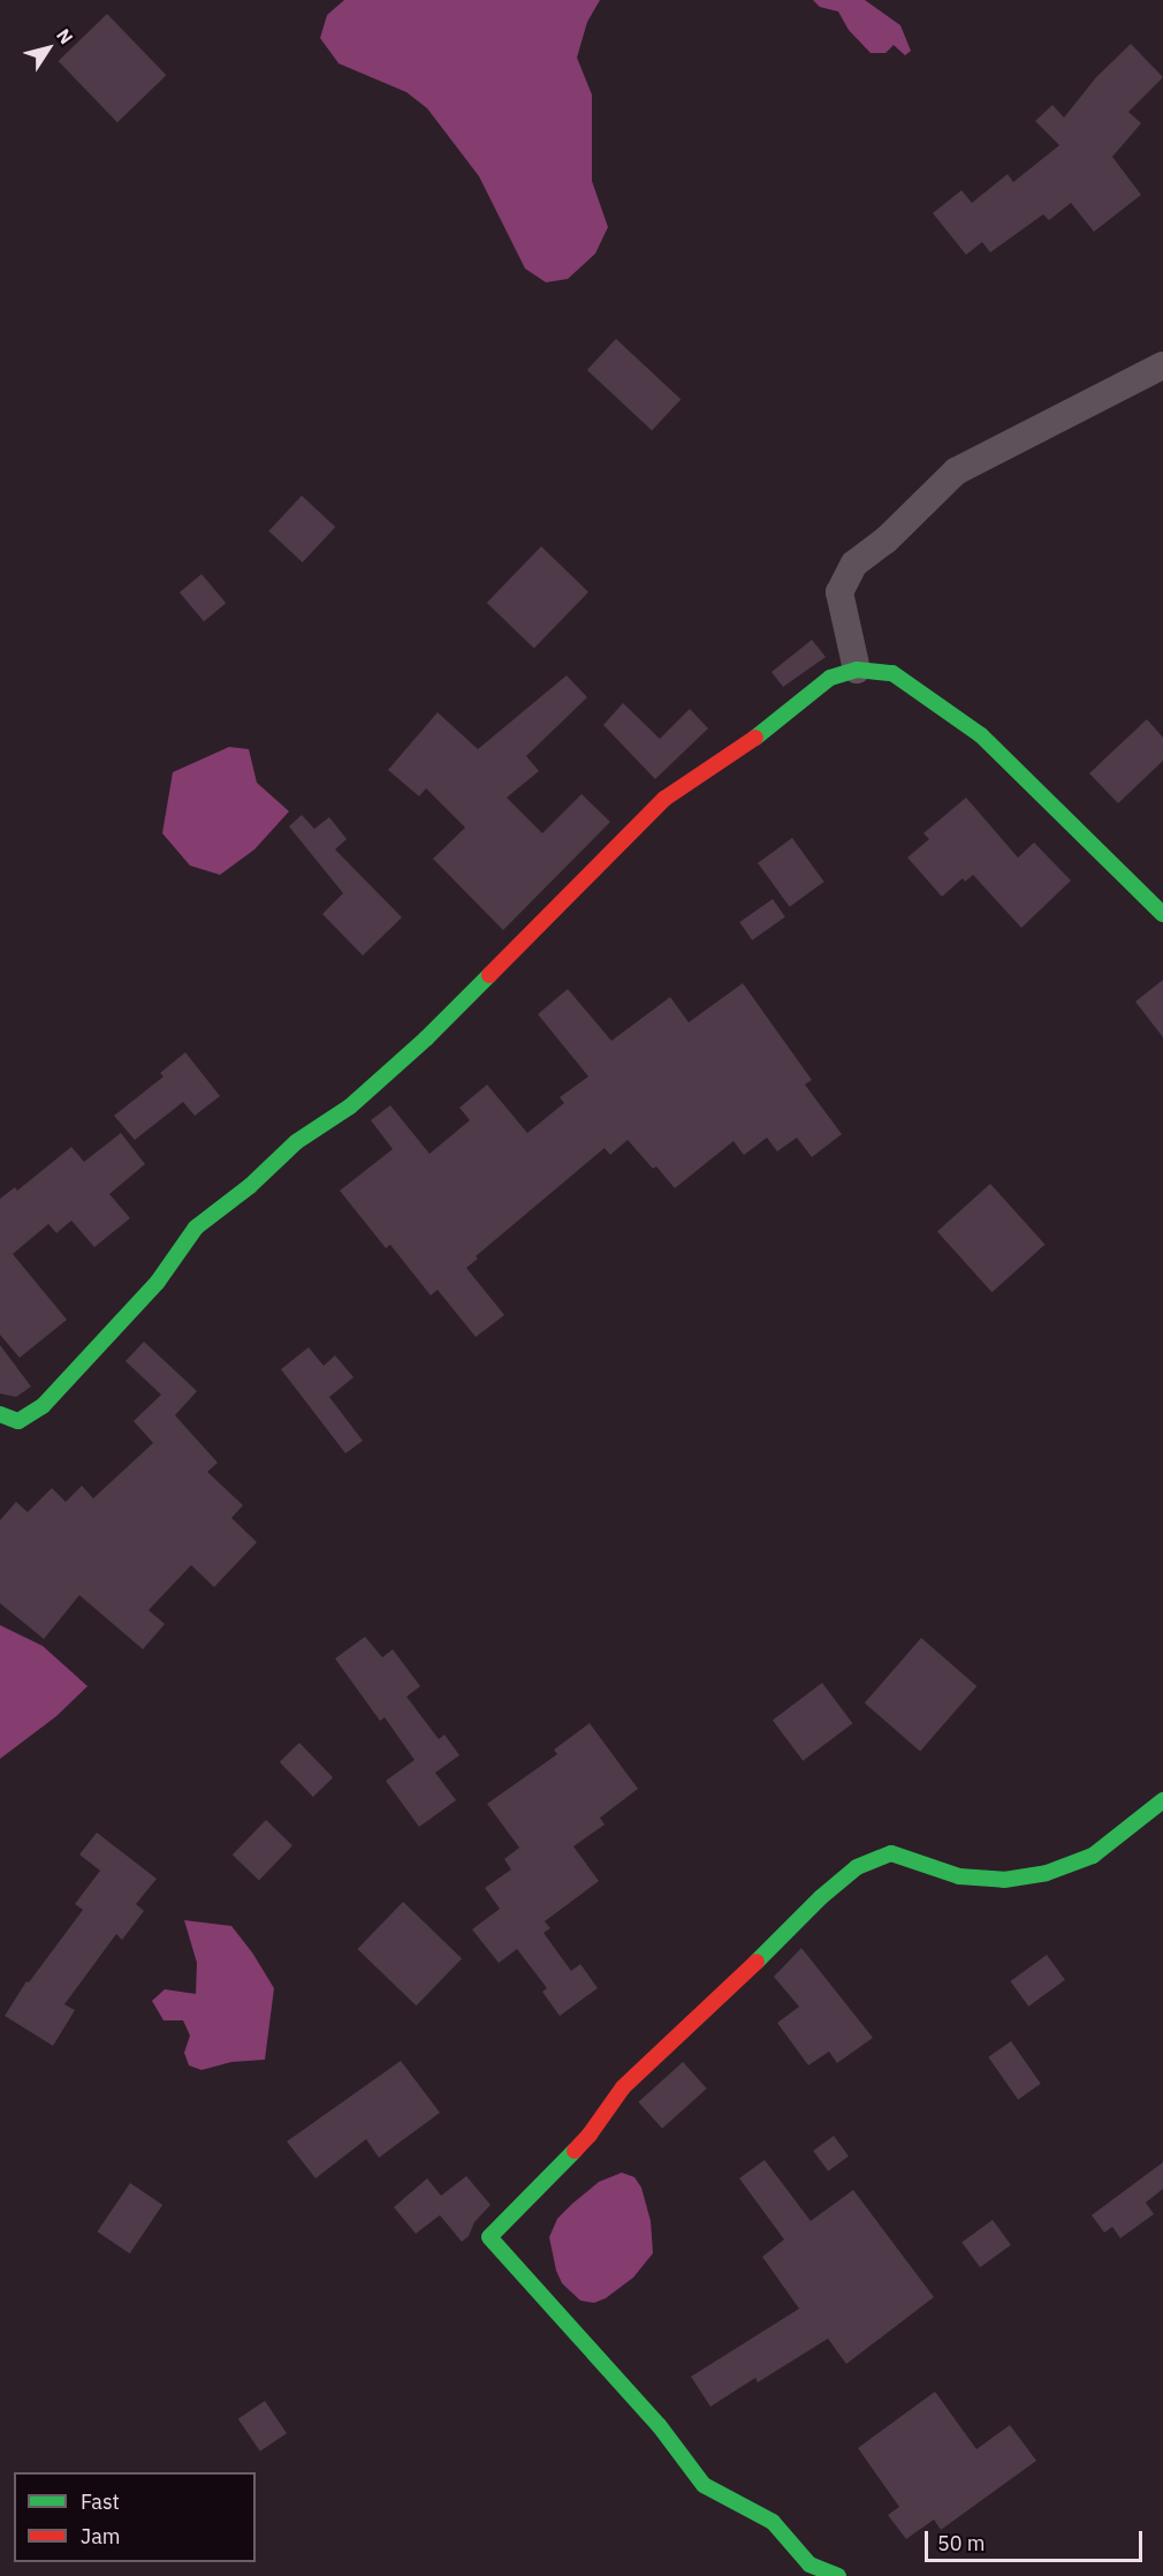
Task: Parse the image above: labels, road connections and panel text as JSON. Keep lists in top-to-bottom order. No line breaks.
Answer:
{"legend":["Fast","Jam"],"scale_bar":"50 m","north":"top right"}
